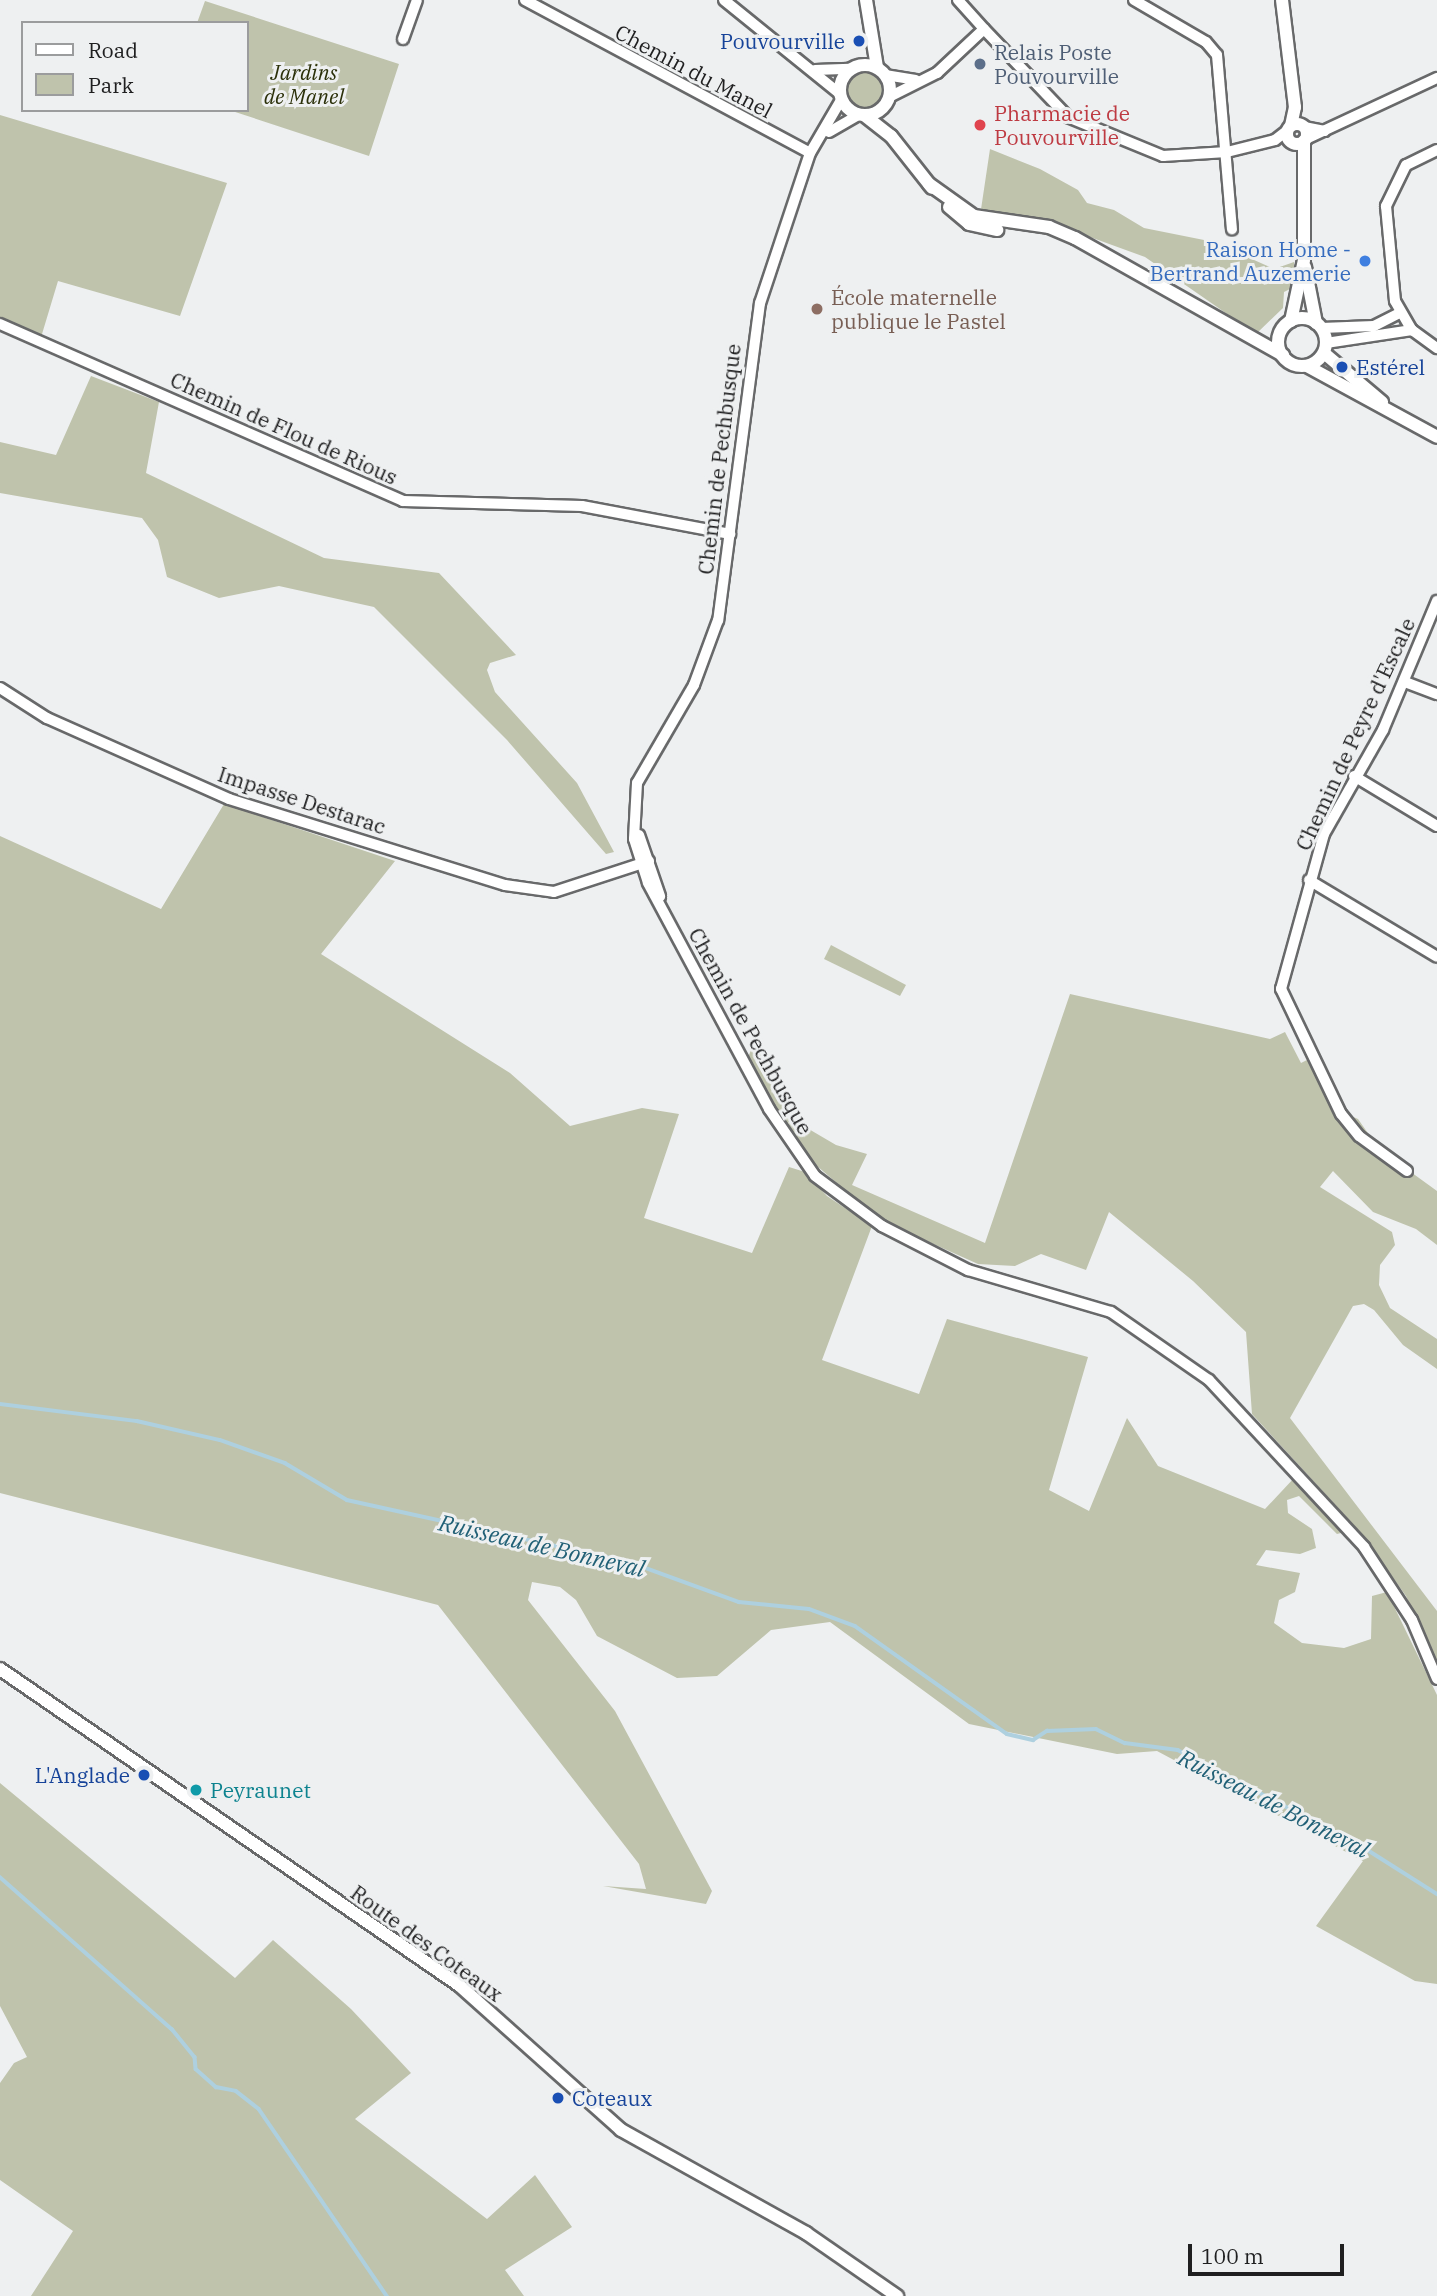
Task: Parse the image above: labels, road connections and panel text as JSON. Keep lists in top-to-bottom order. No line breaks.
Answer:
{"streets":{"street":["Chemin du Manel","Chemin de Flou de Rious","Chemin de Pechbusque","Chemin de Peyre d'Escale","Impasse Destarac","Route des Coteaux"]},"crossings":[["Chemin du Manel","Chemin de Pechbusque"],["Chemin de Flou de Rious","Chemin de Pechbusque"],["Chemin de Pechbusque","Impasse Destarac"]],"water":["Ruisseau de Bonneval"],"parks":["Jardins de Manel"],"places":["Pouvourville","Relais Poste Pouvourville","Pharmacie de Pouvourville","Raison Home - Bertrand Auzemerie","École maternelle publique le Pastel","Estérel","L'Anglade","Peyraunet","Coteaux"],"legend":["Road","Park"],"scale_bar":"100 m"}
